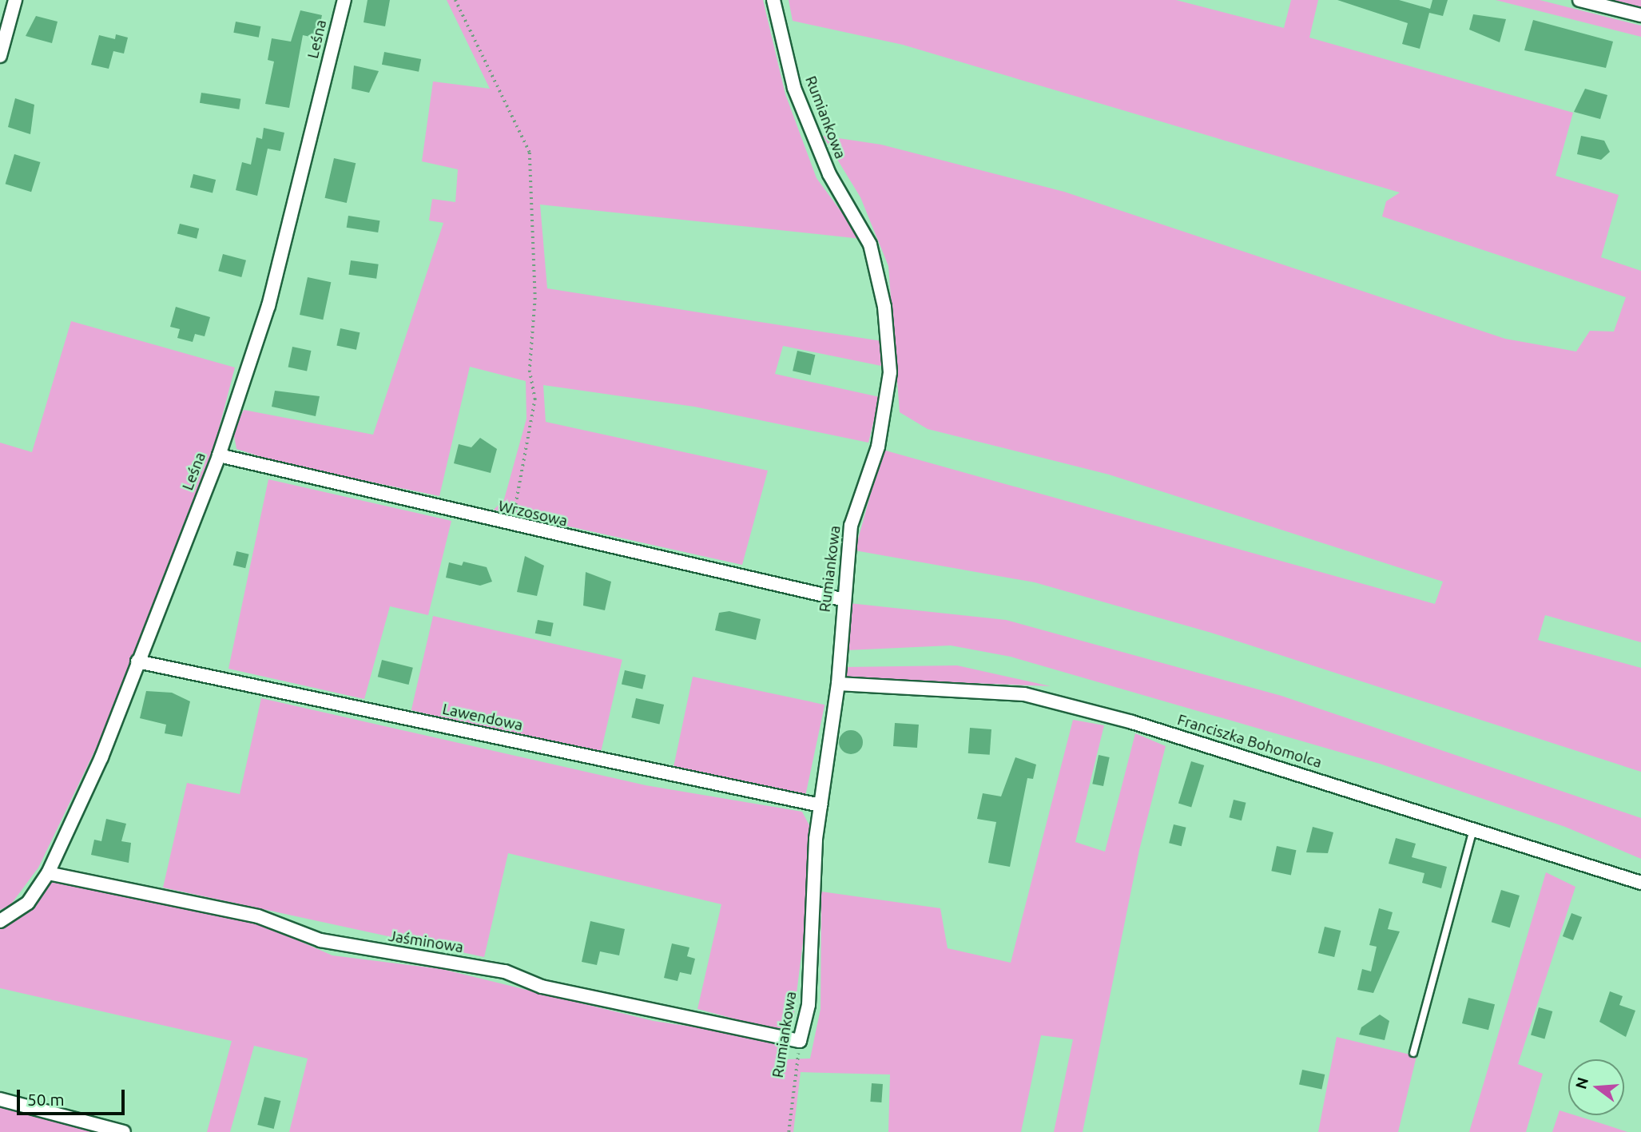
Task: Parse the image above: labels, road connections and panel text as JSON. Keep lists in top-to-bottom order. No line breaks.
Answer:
{"streets":{"street":["Leśna","Rumiankowa","Wrzosowa","Lawendowa","Franciszka Bohomolca","Jaśminowa"]},"crossings":[["Leśna","Wrzosowa"],["Leśna","Lawendowa"],["Leśna","Jaśminowa"],["Rumiankowa","Wrzosowa"],["Rumiankowa","Lawendowa"],["Rumiankowa","Franciszka Bohomolca"],["Rumiankowa","Jaśminowa"]],"scale_bar":"50 m","north":"left"}
